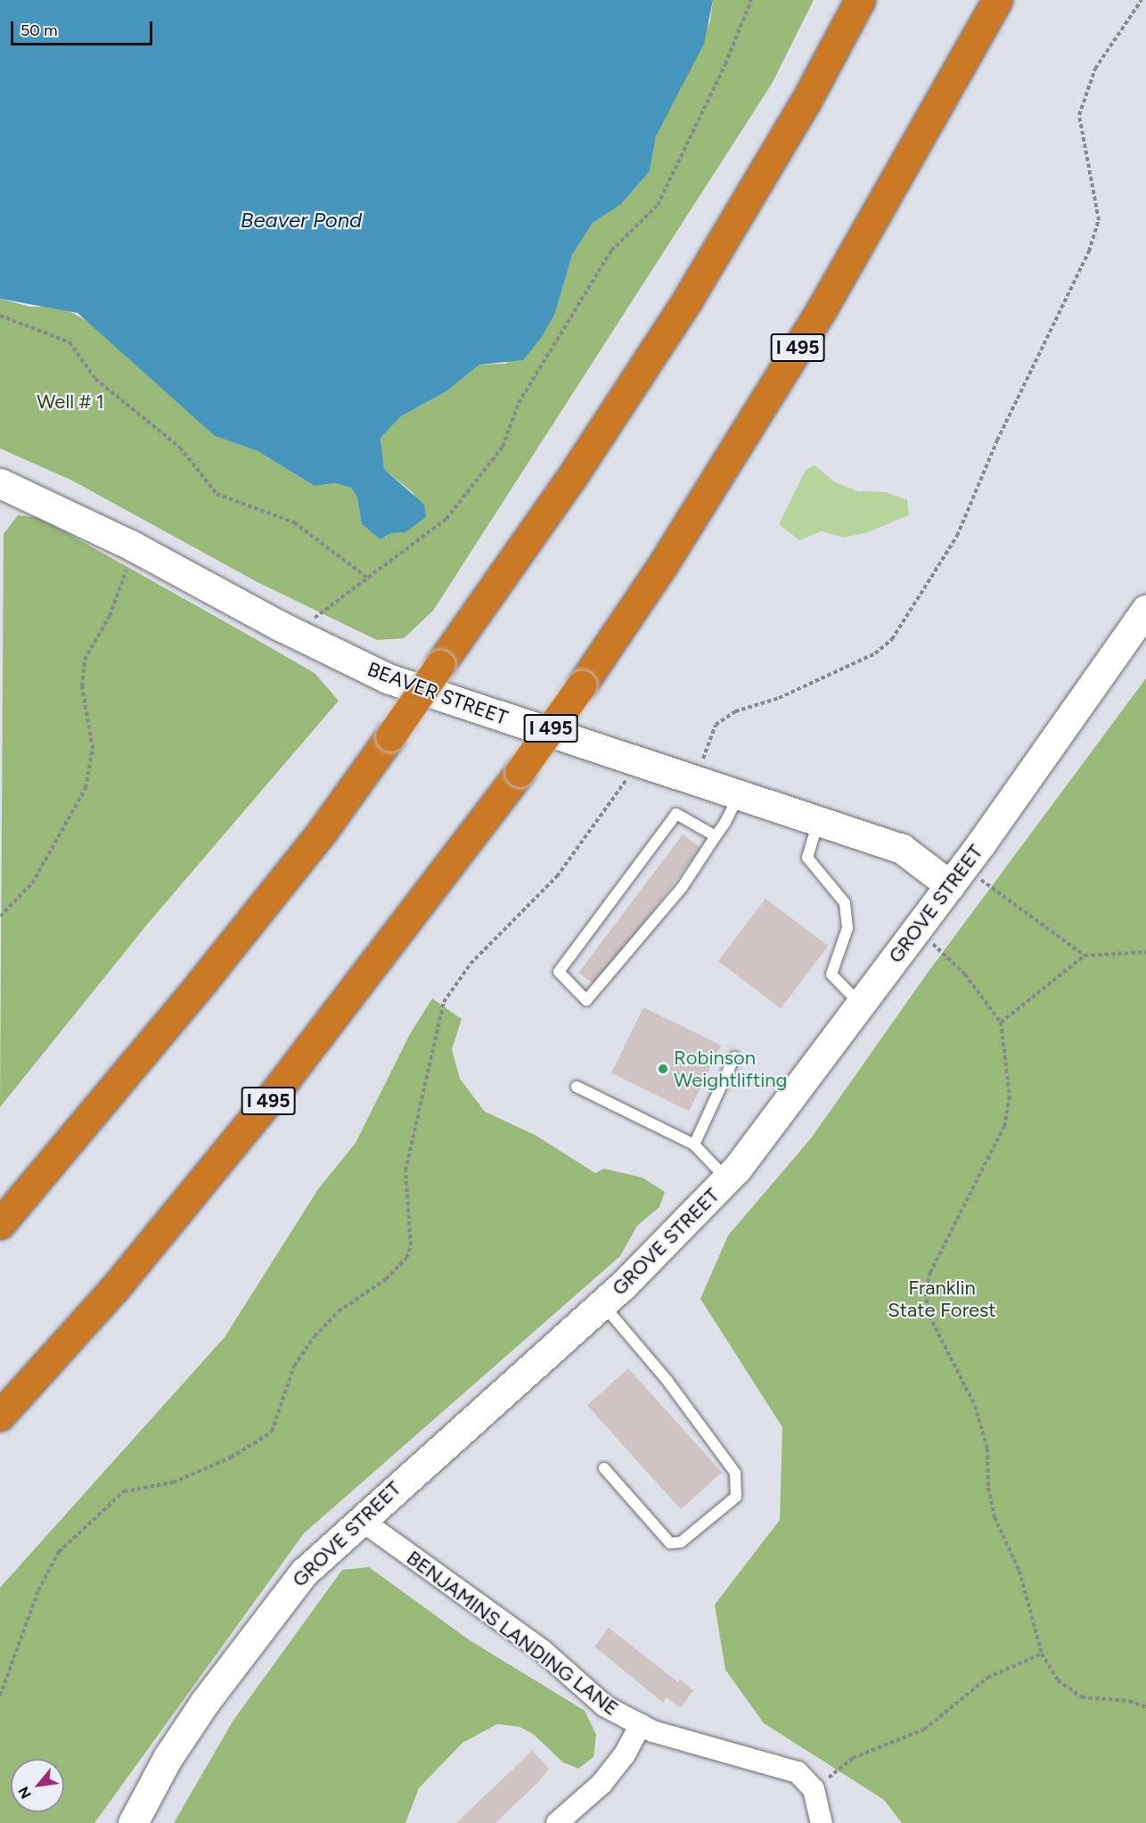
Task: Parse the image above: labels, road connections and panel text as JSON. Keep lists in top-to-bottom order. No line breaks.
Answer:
{"streets":{"highway":["I 495"],"main road":["BEAVER STREET","GROVE STREET"],"street":["BENJAMINS LANDING LANE"]},"crossings":[["BEAVER STREET","GROVE STREET"],["GROVE STREET","BENJAMINS LANDING LANE"]],"water":["Beaver Pond"],"parks":["Well # 1","Franklin State Forest"],"places":["Robinson Weightlifting"],"scale_bar":"50 m","north":"bottom left"}
